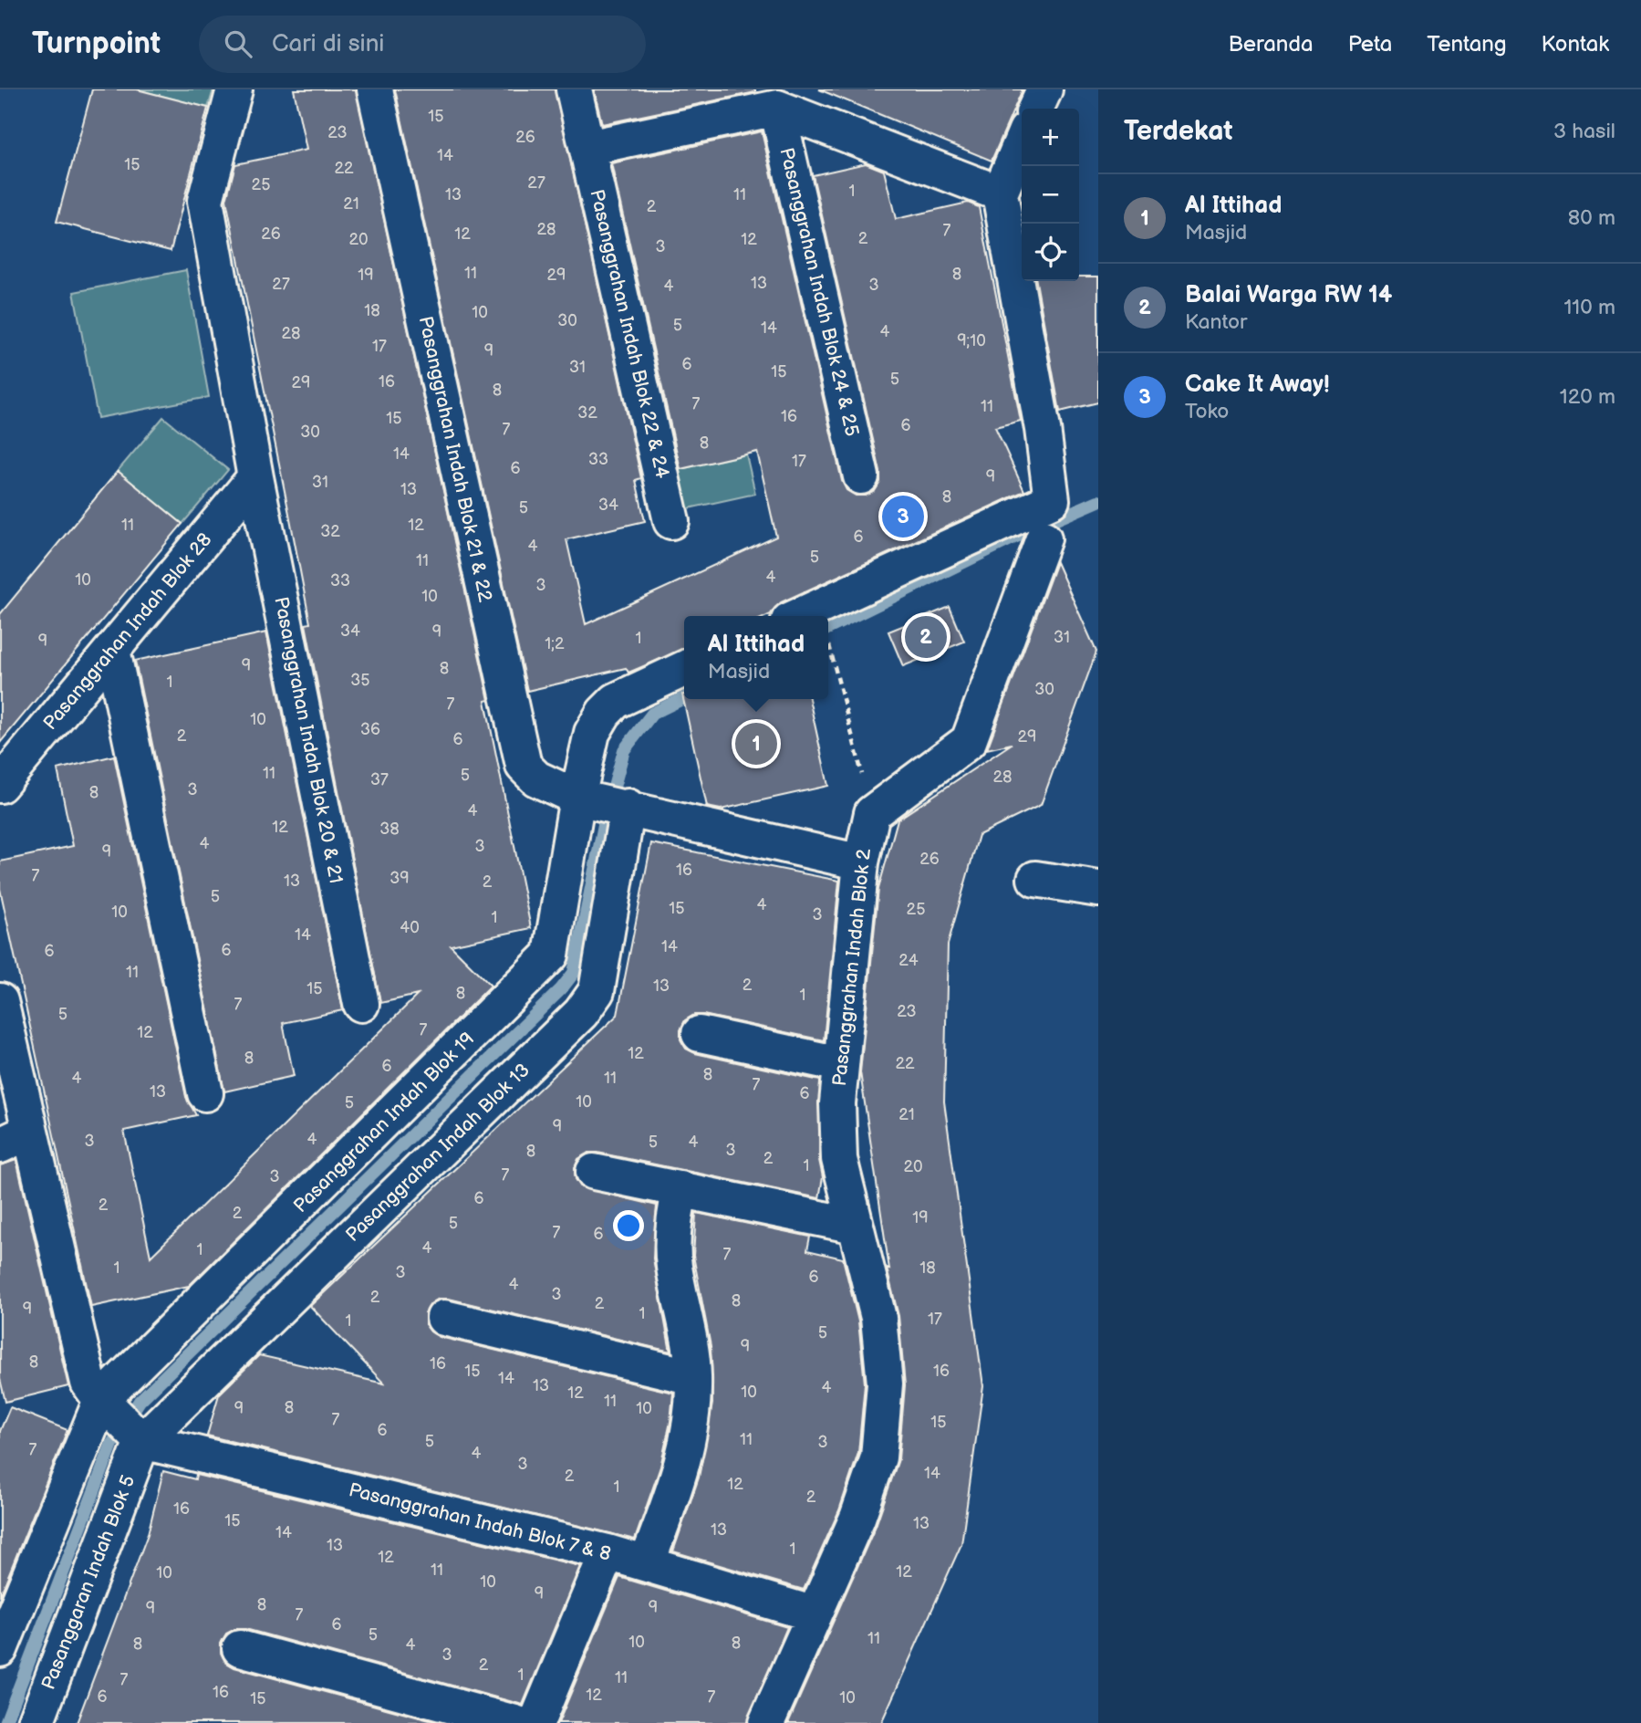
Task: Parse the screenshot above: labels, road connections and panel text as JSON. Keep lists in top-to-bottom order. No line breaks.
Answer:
{"streets":{"street":["Pasanggrahan Indah Blok 24 & 25","Pasanggrahan Indah Blok 22 & 24","Pasanggrahan Indah Blok 21 & 22","Pasanggrahan Indah Blok 28","Pasanggrahan Indah Blok 20 & 21","Pasanggrahan Indah Blok 2","Pasanggrahan Indah Blok 19","Pasanggrahan Indah Blok 13","Pasanggrahan Indah Blok 7 & 8","Pasanggaran Indah Blok 5"]},"crossings":[["Pasanggrahan Indah Blok 21 & 22","Pasanggrahan Indah Blok 2"],["Pasanggrahan Indah Blok 21 & 22","Pasanggrahan Indah Blok 19"],["Pasanggrahan Indah Blok 21 & 22","Pasanggrahan Indah Blok 13"],["Pasanggrahan Indah Blok 28","Pasanggrahan Indah Blok 20 & 21"],["Pasanggrahan Indah Blok 2","Pasanggrahan Indah Blok 7 & 8"],["Pasanggrahan Indah Blok 13","Pasanggrahan Indah Blok 7 & 8"],["Pasanggrahan Indah Blok 13","Pasanggaran Indah Blok 5"],["Pasanggrahan Indah Blok 7 & 8","Pasanggaran Indah Blok 5"]],"house_numbers":["15","23","26","14","15","22","27","25","1","13","11","21","2","28","7","26","12","2","20","12","3","11","8","19","29","13","27","3","4","18","10","30","5","14","4","28","9;10","17","9","6","31","15","5","16","29","8","7","11","32","16","15","6","7","30","8","14","33","17","6","9","31","13","8","34","5","11","12","32","6","4","5","11","4","10","33","3","10","34","9","31","1","9","1;2","9","8","35","1","30","7","10","36","2","29","6","11","5","28","37","3","8","4","12","38","4","3","9","26","16","7","39","13","2","5","4","15","25","10","3","1","40","14","14","6","6","24","11","2","13","15","8","1","7","23","5","7","12","12","8","22","6","8","4","11","7","13","6","10","5","21","9","4","3","5","4","3","8","2","1","20","7","3","6","2","2","19","5","7","6","4","1","7","1","18","3","6","4","3","2","8","2","9","1","17","1","5","9","8","16","15","16","14","13","4","10","12","11","8","9","10","7","15","6","11","5","3","7","4","3","14","2","12","1","2","16","15","13","13","14","13","1","12","11","12","10","10","9","8","9","9","7","6","5","11","10","8","8","4","3","2","1","11","7","16","12","6","7","10","15"],"page":{"header":"Turnpoint","search":"Cari di sini","nav":["Beranda","Peta","Tentang","Kontak"],"heading":["Terdekat","3 hasil"],"map_buttons":["+","−"],"list":[{"mark":"1","name":"Al Ittihad","note":"Masjid","value":"80 m"},{"mark":"2","name":"Balai Warga RW 14","note":"Kantor","value":"110 m"},{"mark":"3","name":"Cake It Away!","note":"Toko","value":"120 m"}],"pins":["3","2","1"],"popup":["Al Ittihad","Masjid"]}}
